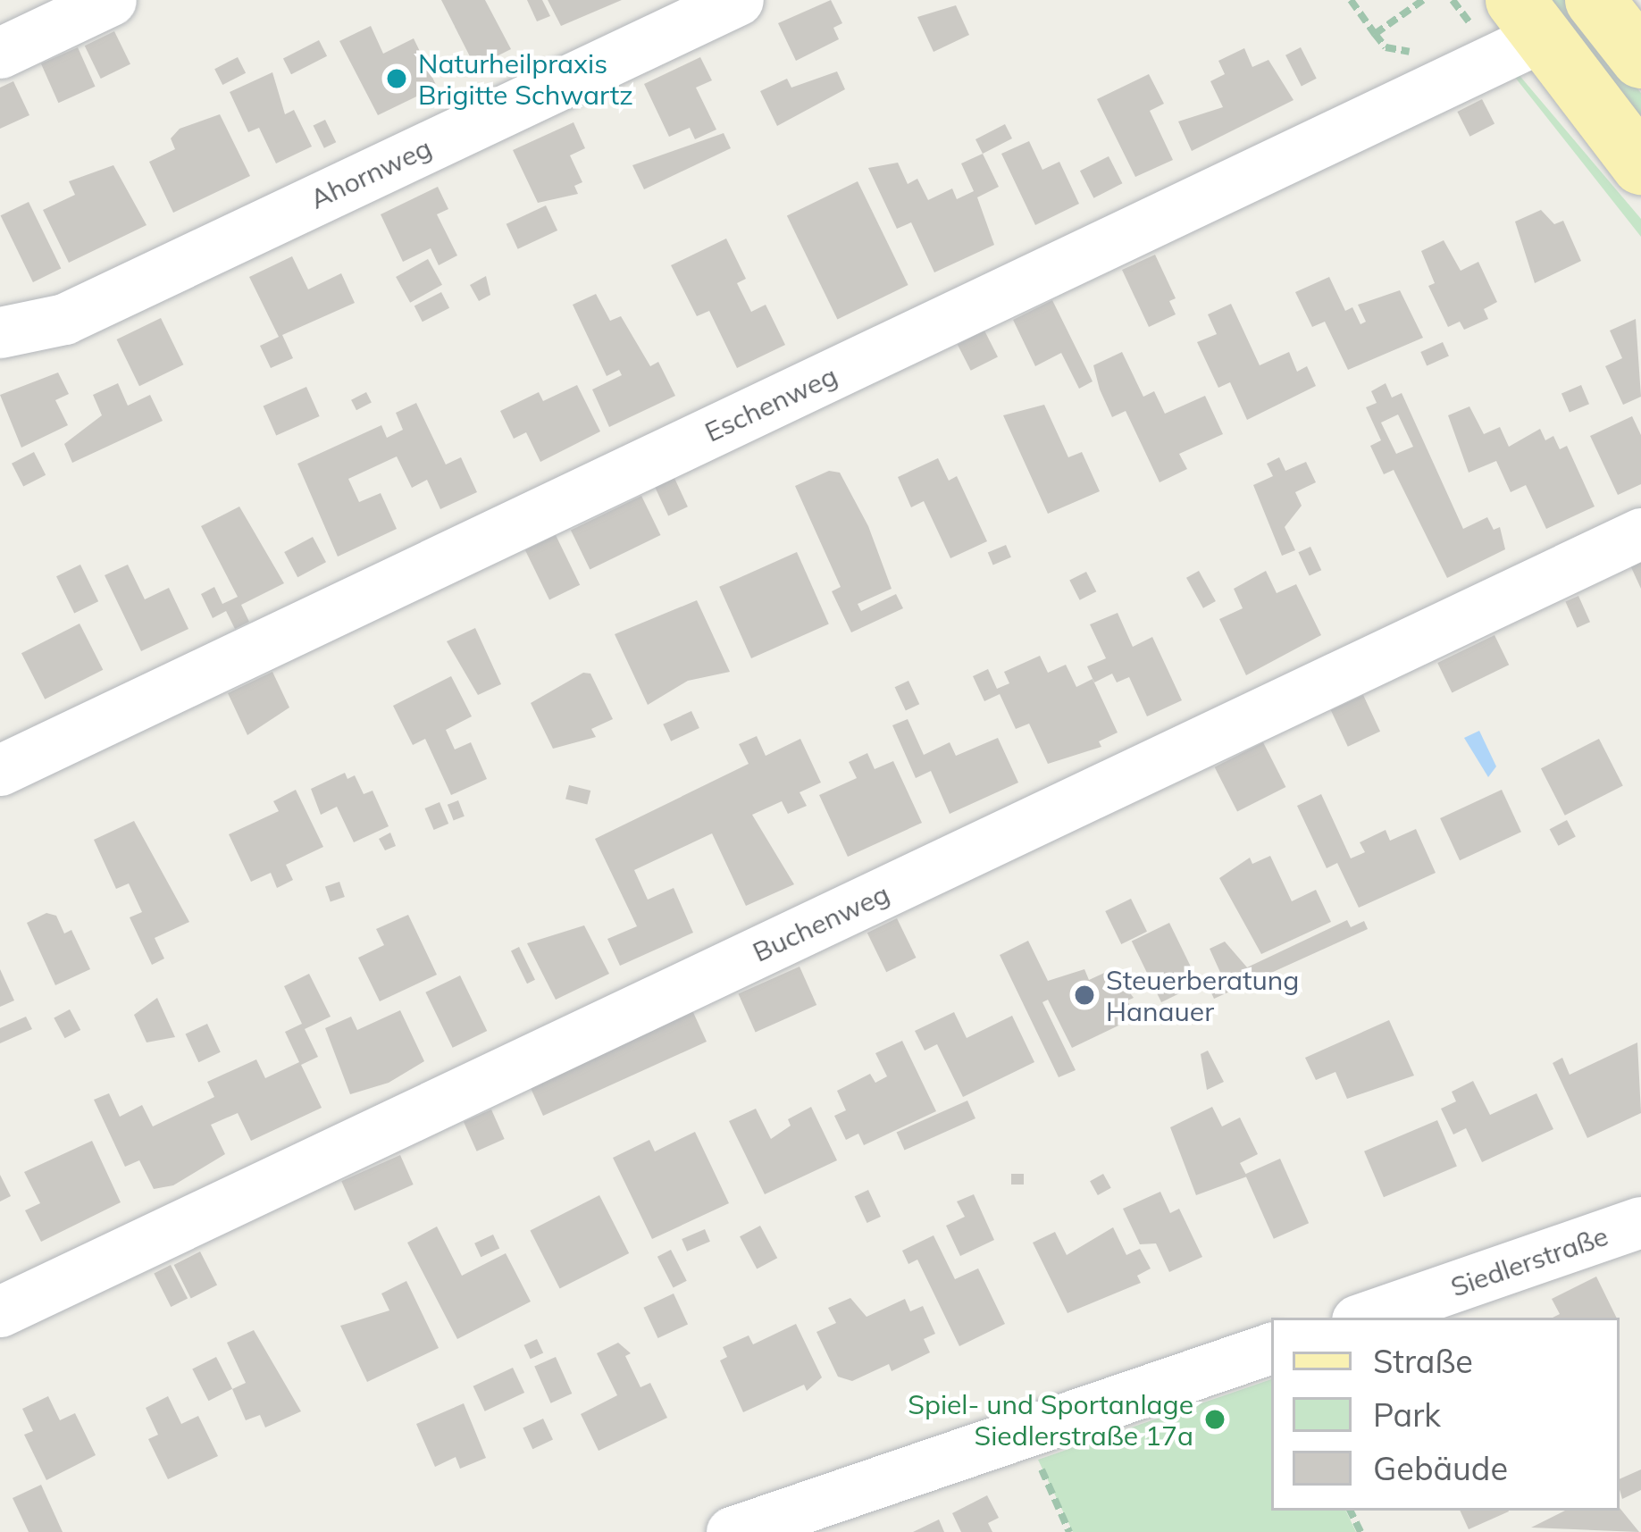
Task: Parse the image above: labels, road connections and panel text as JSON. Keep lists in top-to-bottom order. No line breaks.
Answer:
{"streets":{"street":["Ahornweg","Eschenweg","Buchenweg","Siedlerstraße"]},"places":["Naturheilpraxis Brigitte Schwartz","Steuerberatung Hanauer","Spiel- und Sportanlage Siedlerstraße 17a"],"legend":["Straße","Park","Gebäude"]}
